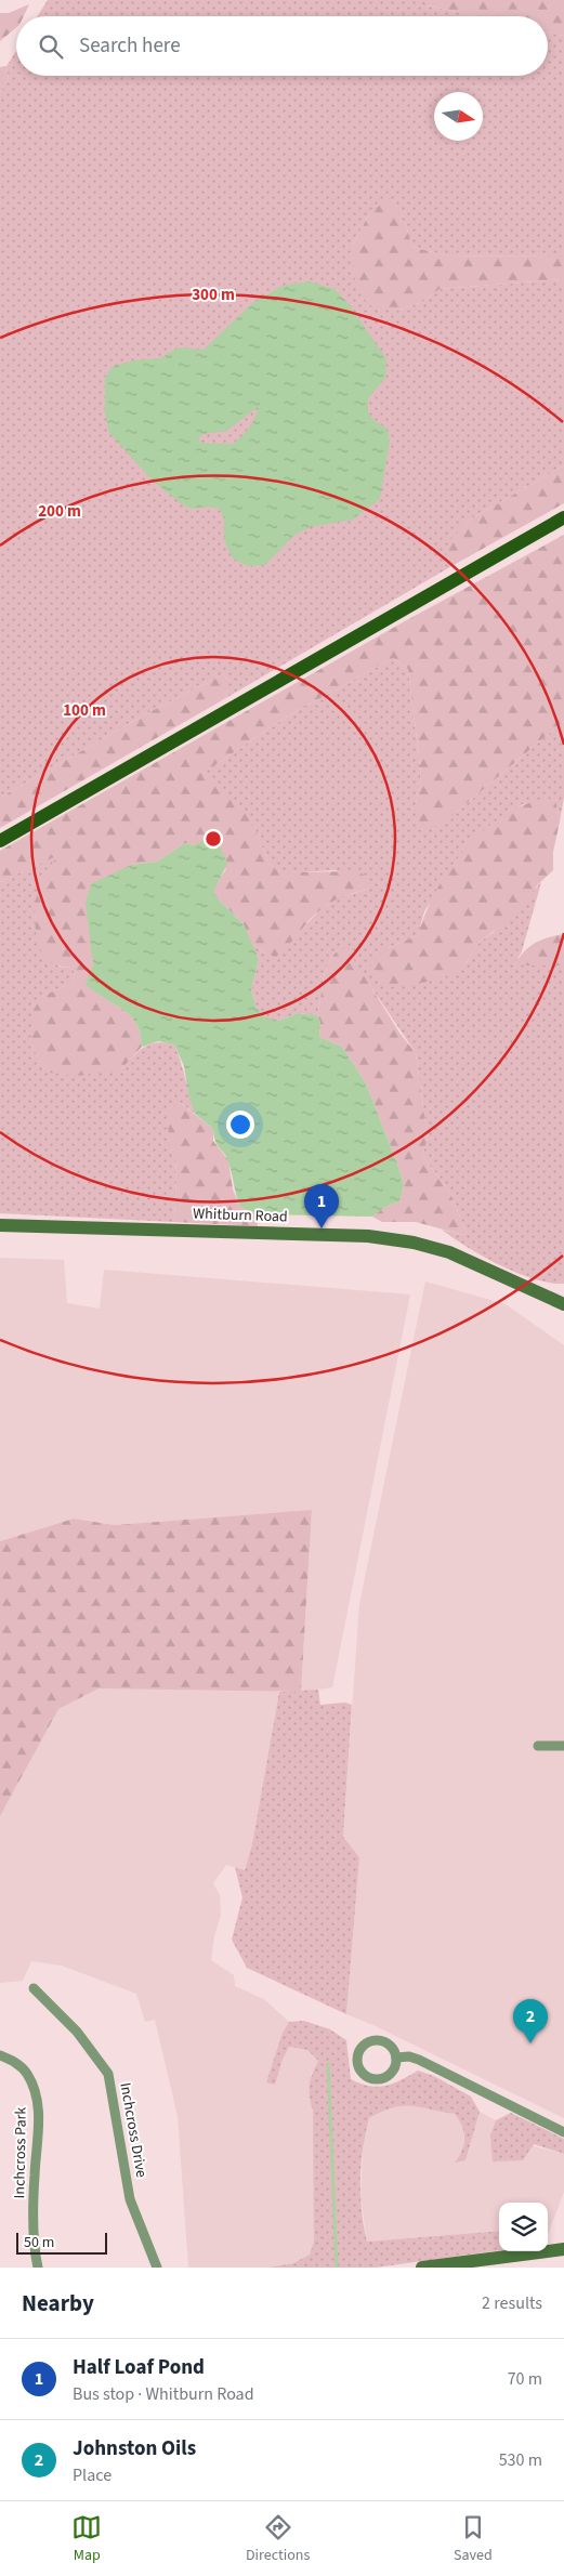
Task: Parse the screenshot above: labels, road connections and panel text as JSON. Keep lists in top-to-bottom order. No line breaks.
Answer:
{"streets":{"main road":["Whitburn Road"],"street":["Inchcross Drive","Inchcross Park"]},"scale_bar":"50 m","north":"right","page":{"search":"Search here","pins":["1","2"],"scale":"50 m","heading":["Nearby","2 results"],"list":[{"mark":"1","name":"Half Loaf Pond","note":"Bus stop · Whitburn Road","value":"70 m"},{"mark":"2","name":"Johnston Oils","note":"Place","value":"530 m"}],"nav":["Map","Directions","Saved"]},"rings":["300 m","200 m","100 m"]}
